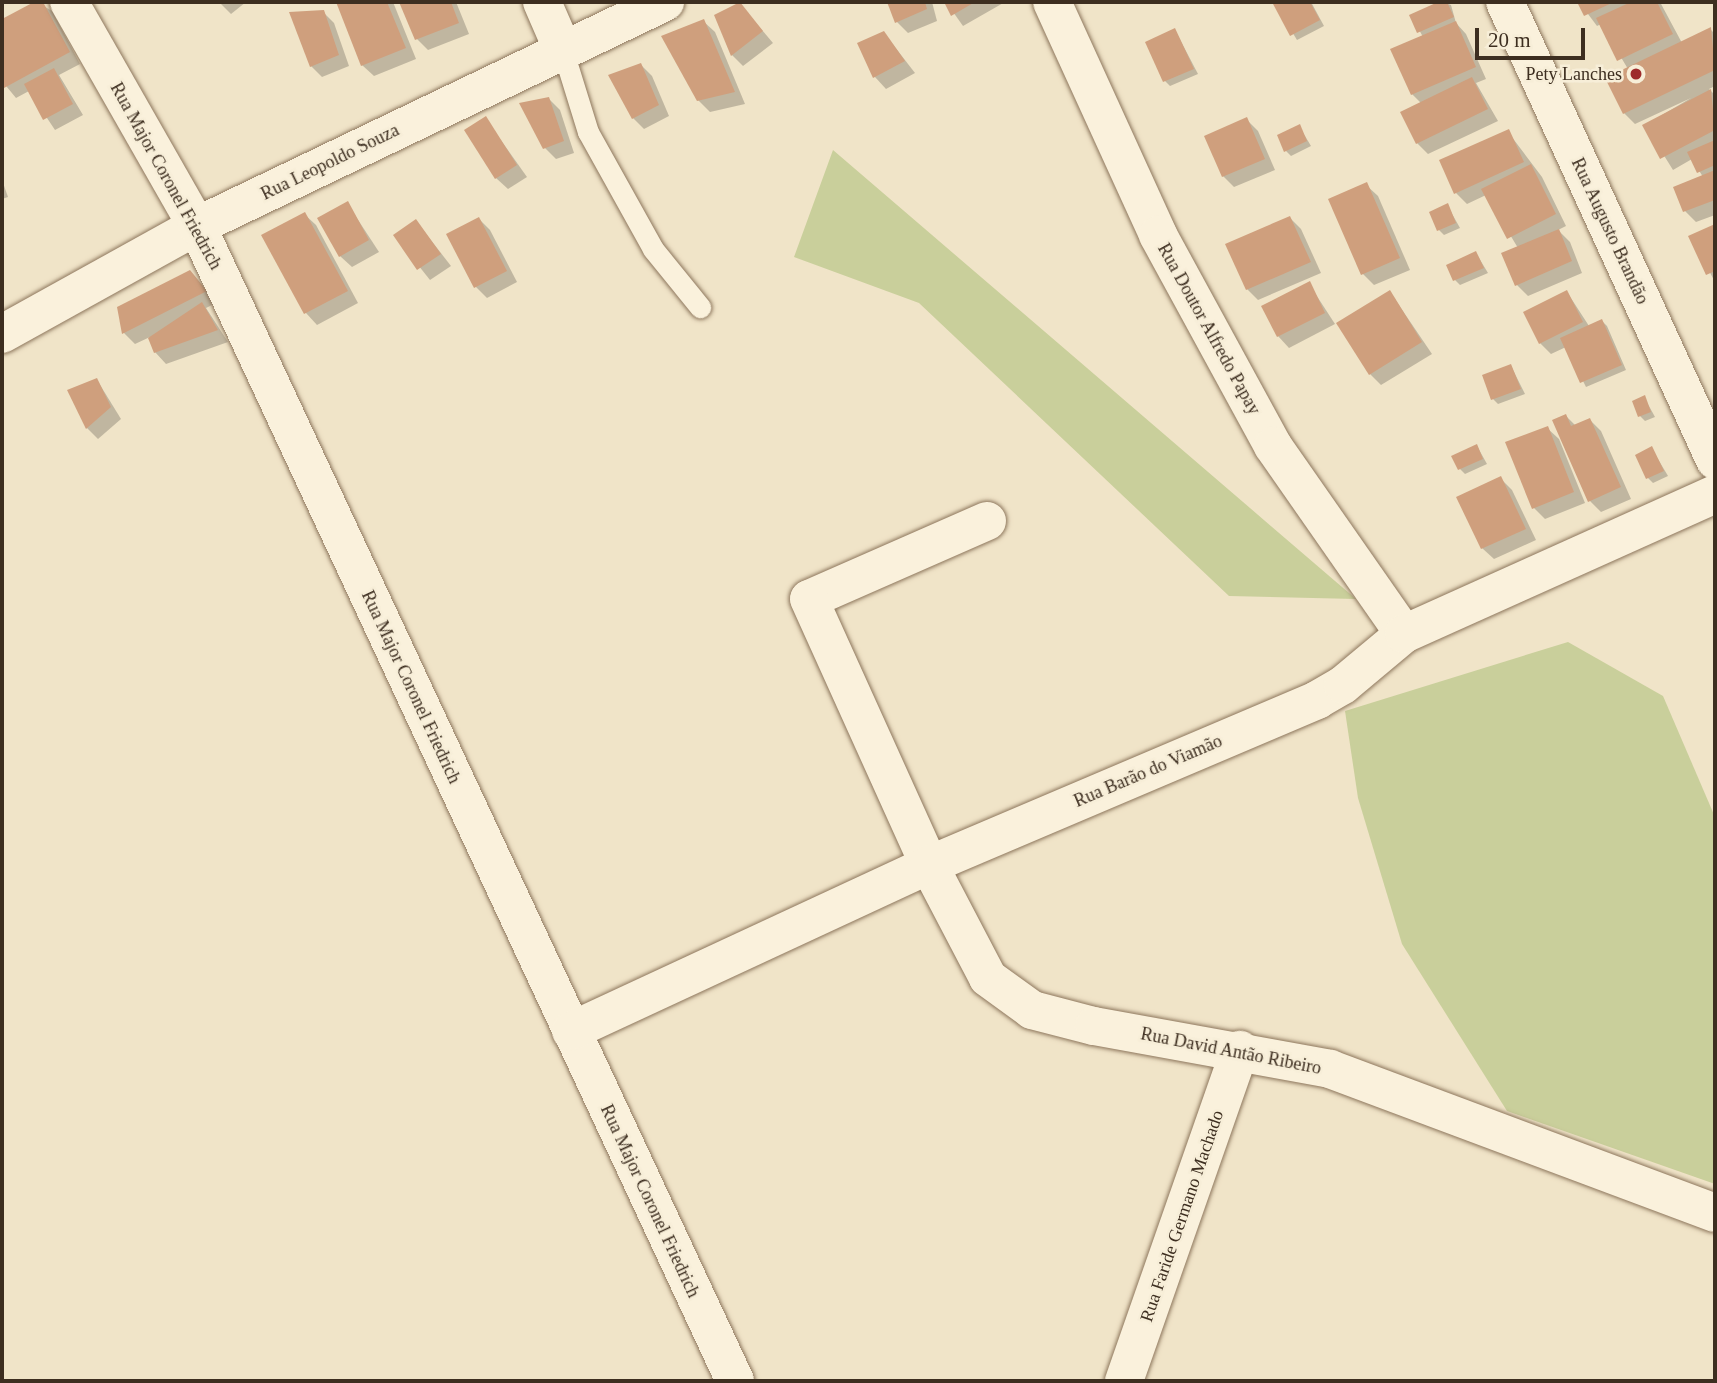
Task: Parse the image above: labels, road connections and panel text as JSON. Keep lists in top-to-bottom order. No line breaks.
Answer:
{"streets":{"street":["Rua Leopoldo Souza","Rua Major Coronel Friedrich","Rua Augusto Brandão","Rua Doutor Alfredo Papay","Rua Barão do Viamão","Rua David Antão Ribeiro","Rua Faride Germano Machado"]},"crossings":[["Rua Leopoldo Souza","Rua Major Coronel Friedrich"],["Rua Major Coronel Friedrich","Rua Barão do Viamão"],["Rua Doutor Alfredo Papay","Rua Barão do Viamão"],["Rua Barão do Viamão","Rua David Antão Ribeiro"],["Rua David Antão Ribeiro","Rua Faride Germano Machado"]],"places":["Pety Lanches"],"scale_bar":"20 m"}
